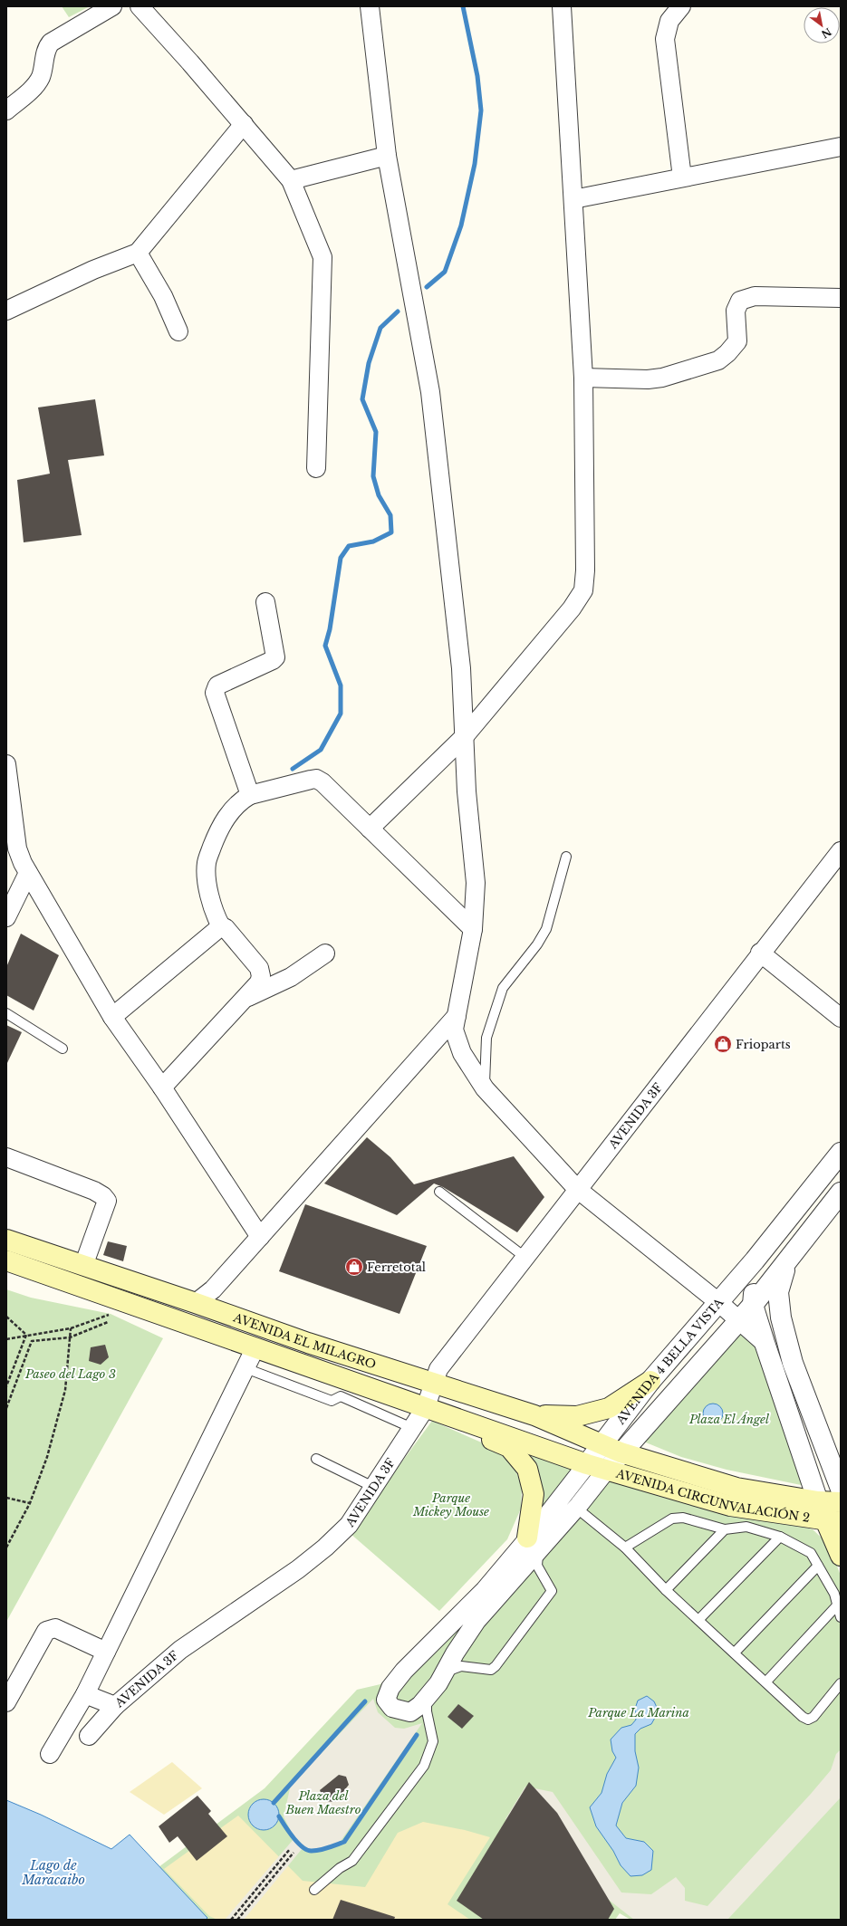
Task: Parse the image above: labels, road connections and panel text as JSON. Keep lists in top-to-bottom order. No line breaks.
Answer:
{"streets":{"main road":["AVENIDA EL MILAGRO","AVENIDA CIRCUNVALACIÓN 2"],"street":["AVENIDA 3F","AVENIDA 4 BELLA VISTA"]},"crossings":[["AVENIDA 3F","AVENIDA EL MILAGRO"],["AVENIDA EL MILAGRO","AVENIDA 4 BELLA VISTA"],["AVENIDA EL MILAGRO","AVENIDA CIRCUNVALACIÓN 2"],["AVENIDA 4 BELLA VISTA","AVENIDA CIRCUNVALACIÓN 2"]],"water":["Lago de Maracaibo"],"parks":["Paseo del Lago 3","Plaza El Ángel","Parque Mickey Mouse","Parque La Marina","Plaza del Buen Maestro"],"places":{"shop":["Frioparts","Ferretotal"]},"north":"bottom right"}
